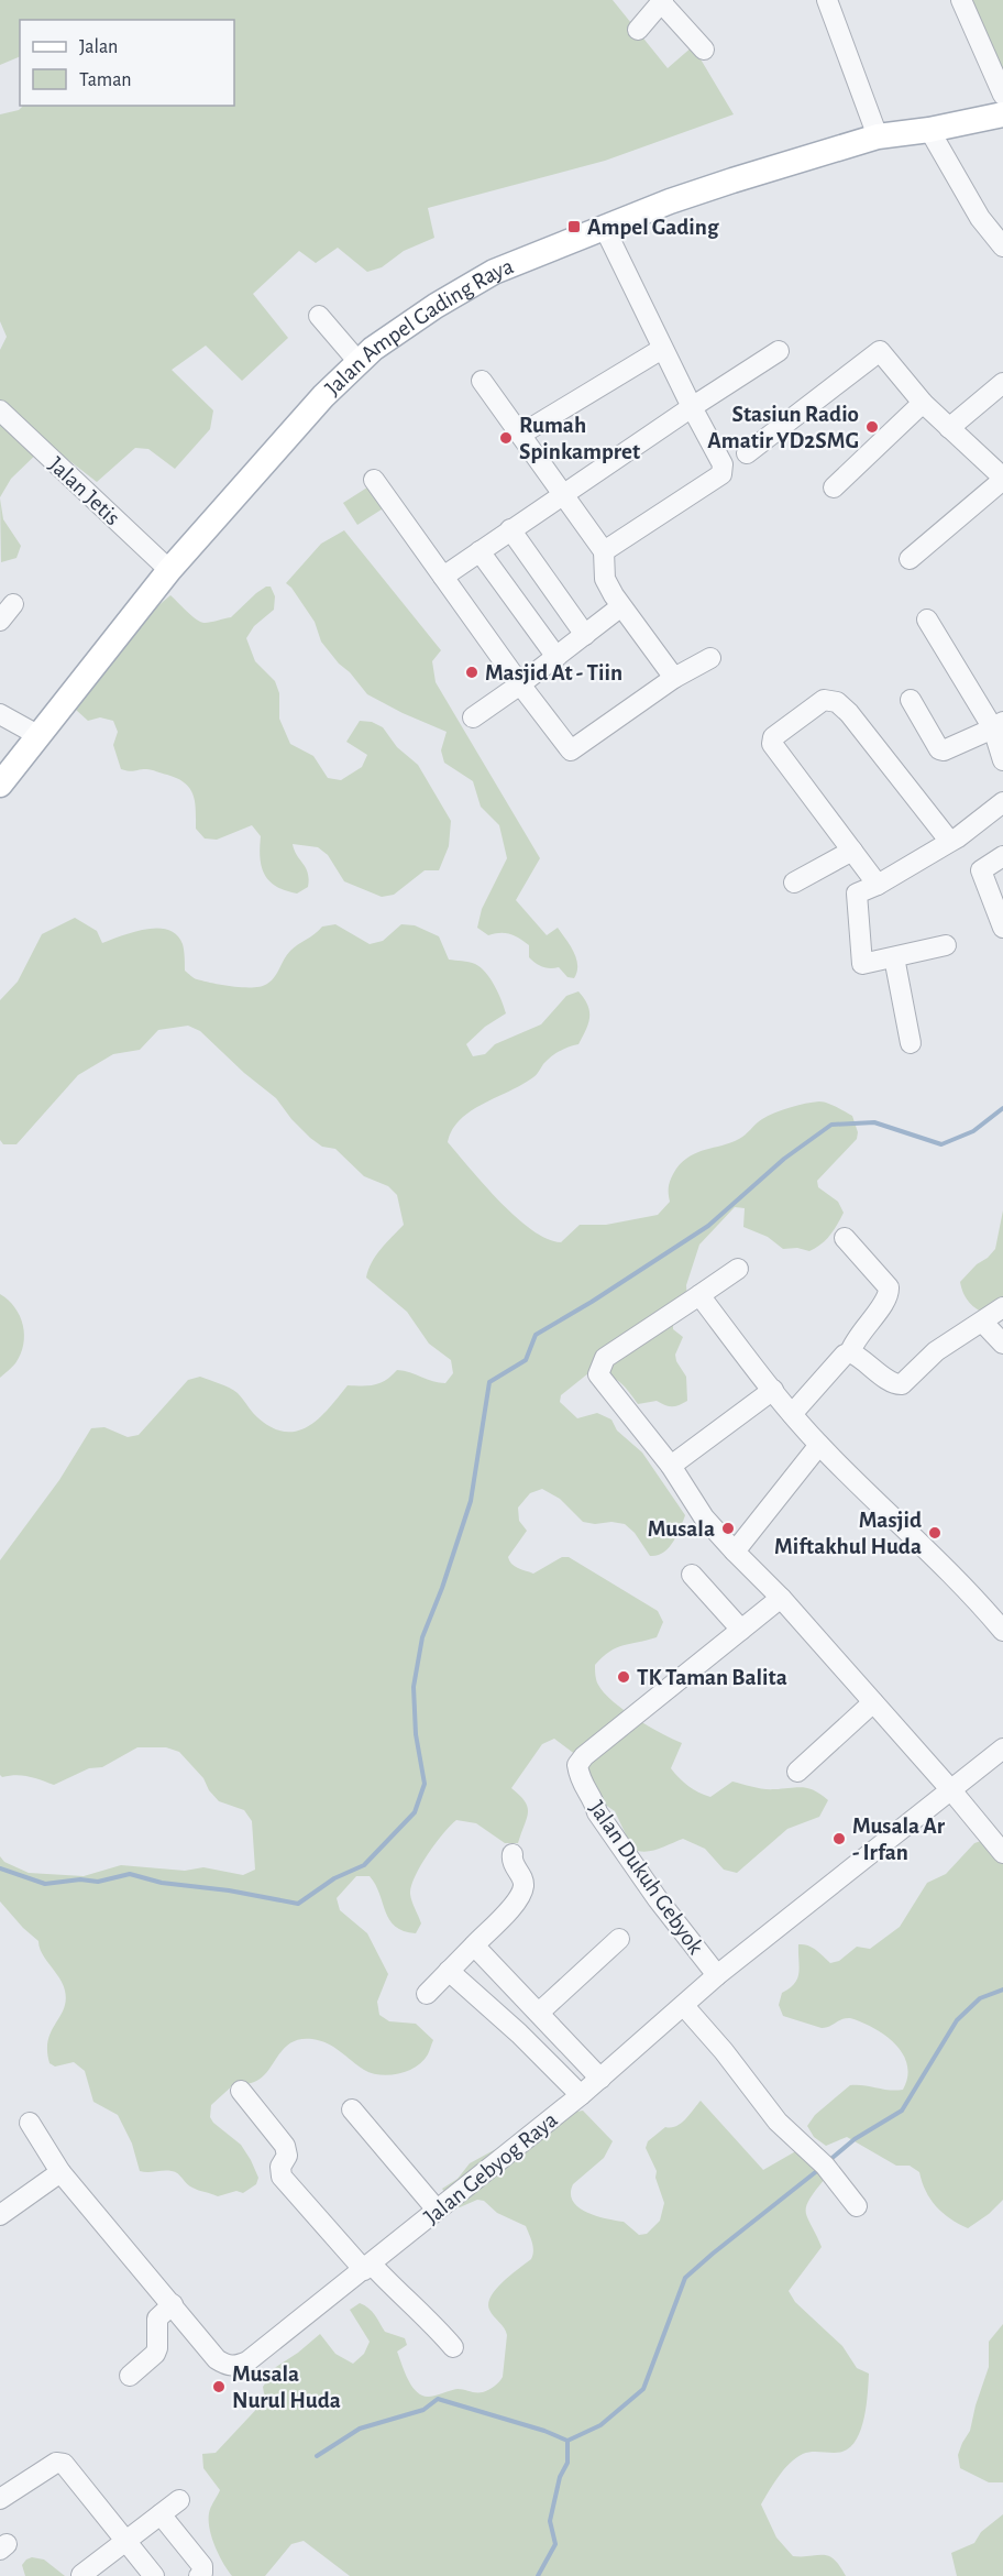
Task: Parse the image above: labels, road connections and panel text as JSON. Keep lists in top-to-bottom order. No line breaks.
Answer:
{"streets":{"main road":["Jalan Ampel Gading Raya"],"street":["Jalan Jetis","Jalan Dukuh Gebyok","Jalan Gebyog Raya"]},"crossings":[["Jalan Ampel Gading Raya","Jalan Jetis"],["Jalan Dukuh Gebyok","Jalan Gebyog Raya"]],"places":{"transit":["Ampel Gading"],"other":["Stasiun Radio Amatir YD2SMG","Rumah Spinkampret","Masjid At - Tiin","Musala","Masjid Miftakhul Huda","TK Taman Balita","Musala Ar - Irfan","Musala Nurul Huda"]},"legend":["Jalan","Taman"]}
